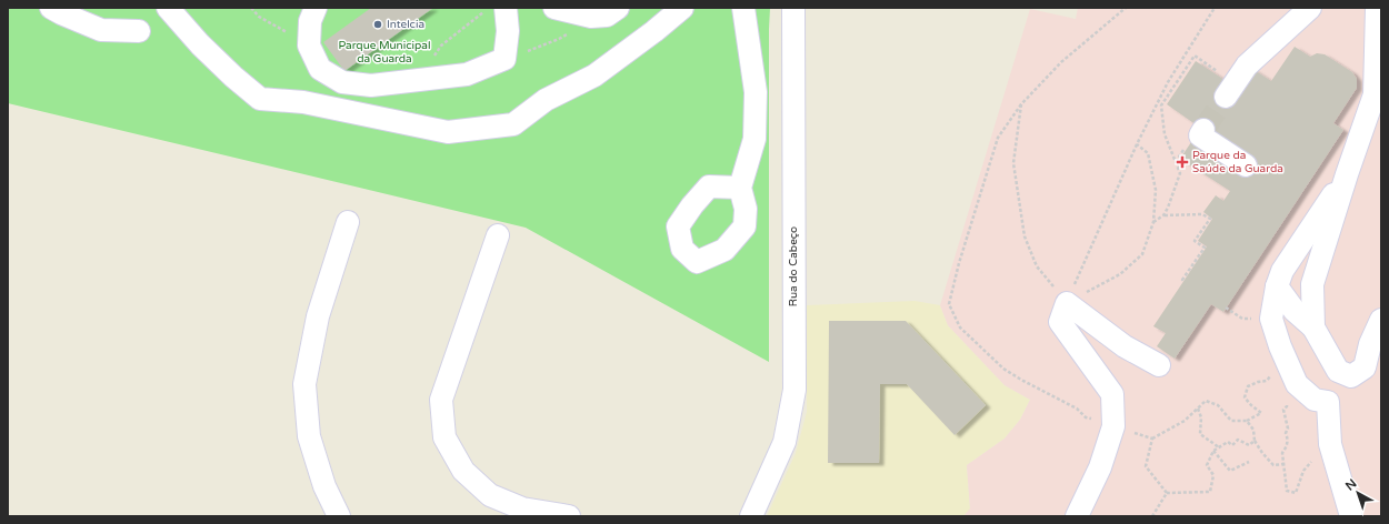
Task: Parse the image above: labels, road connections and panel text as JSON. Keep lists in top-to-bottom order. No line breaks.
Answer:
{"streets":{"street":["Rua do Cabeço"]},"parks":["Parque Municipal da Guarda"],"places":{"other":["Intelcia"],"health":["Parque da Saúde da Guarda"]},"north":"top left"}
